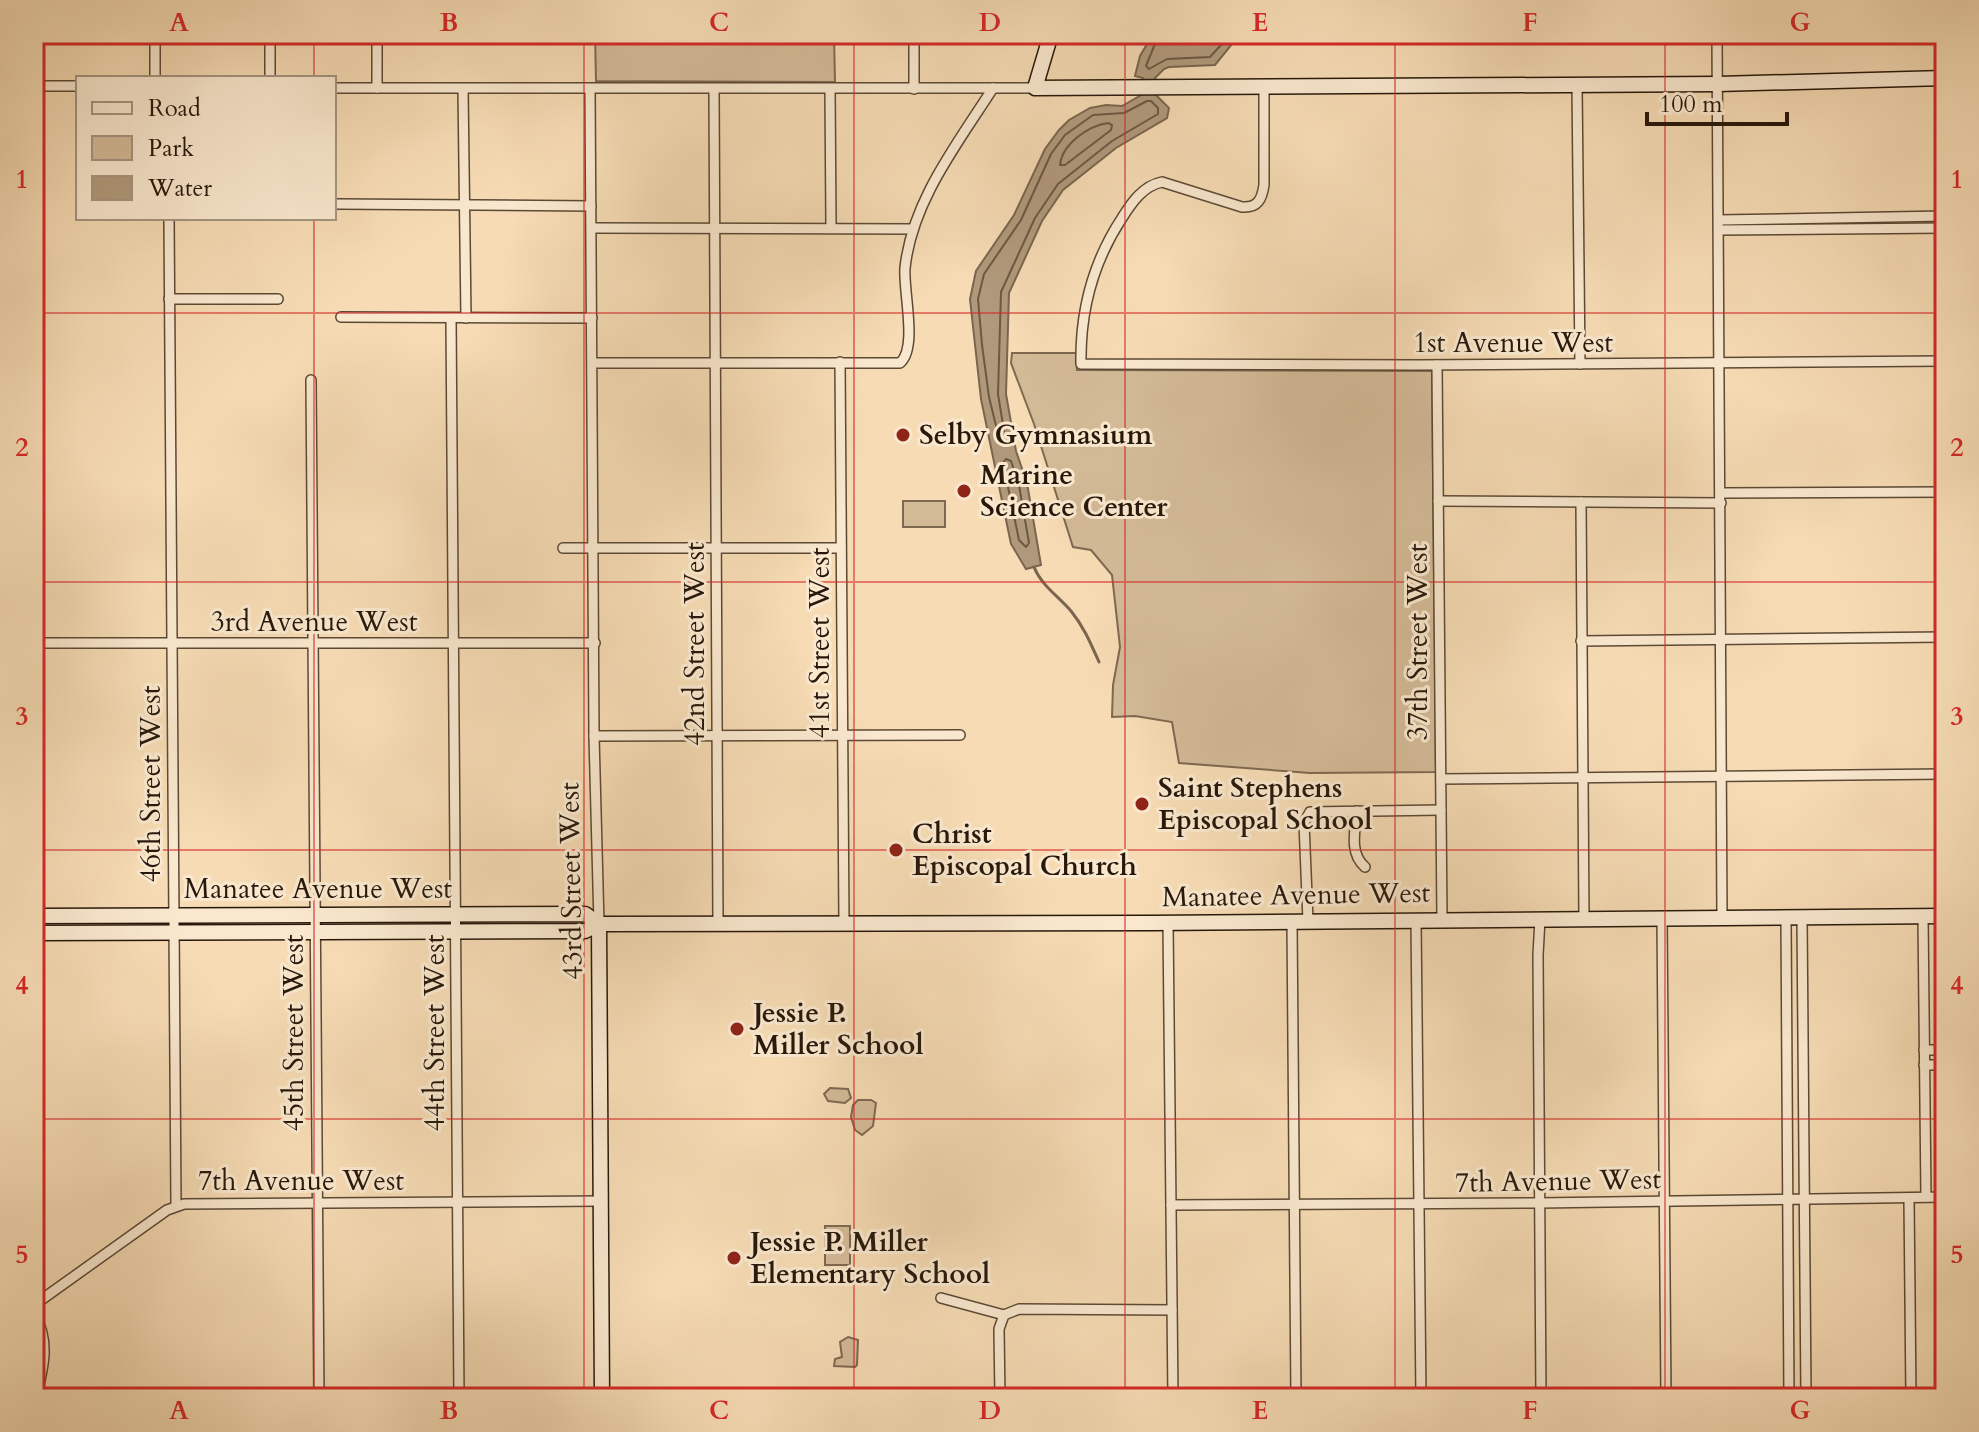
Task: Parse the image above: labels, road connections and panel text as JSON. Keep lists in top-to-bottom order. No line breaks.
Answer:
{"streets":{"main road":["43rd Street West","Manatee Avenue West"],"street":["1st Avenue West","3rd Avenue West","37th Street West","41st Street West","42nd Street West","46th Street West","45th Street West","44th Street West","7th Avenue West"]},"crossings":[["1st Avenue West","37th Street West"],["3rd Avenue West","46th Street West"],["3rd Avenue West","43rd Street West"],["3rd Avenue West","45th Street West"],["3rd Avenue West","44th Street West"],["37th Street West","Manatee Avenue West"],["41st Street West","Manatee Avenue West"],["42nd Street West","Manatee Avenue West"],["46th Street West","Manatee Avenue West"],["46th Street West","7th Avenue West"],["43rd Street West","Manatee Avenue West"],["43rd Street West","7th Avenue West"],["Manatee Avenue West","45th Street West"],["Manatee Avenue West","44th Street West"],["45th Street West","7th Avenue West"],["44th Street West","7th Avenue West"]],"places":["Selby Gymnasium","Marine Science Center","Saint Stephens Episcopal School","Christ Episcopal Church","Jessie P. Miller School","Jessie P. Miller Elementary School"],"legend":["Road","Park","Water"],"scale_bar":"100 m","grid":{"columns":["A","B","C","D","E","F","G"],"rows":["1","2","3","4","5"]}}
